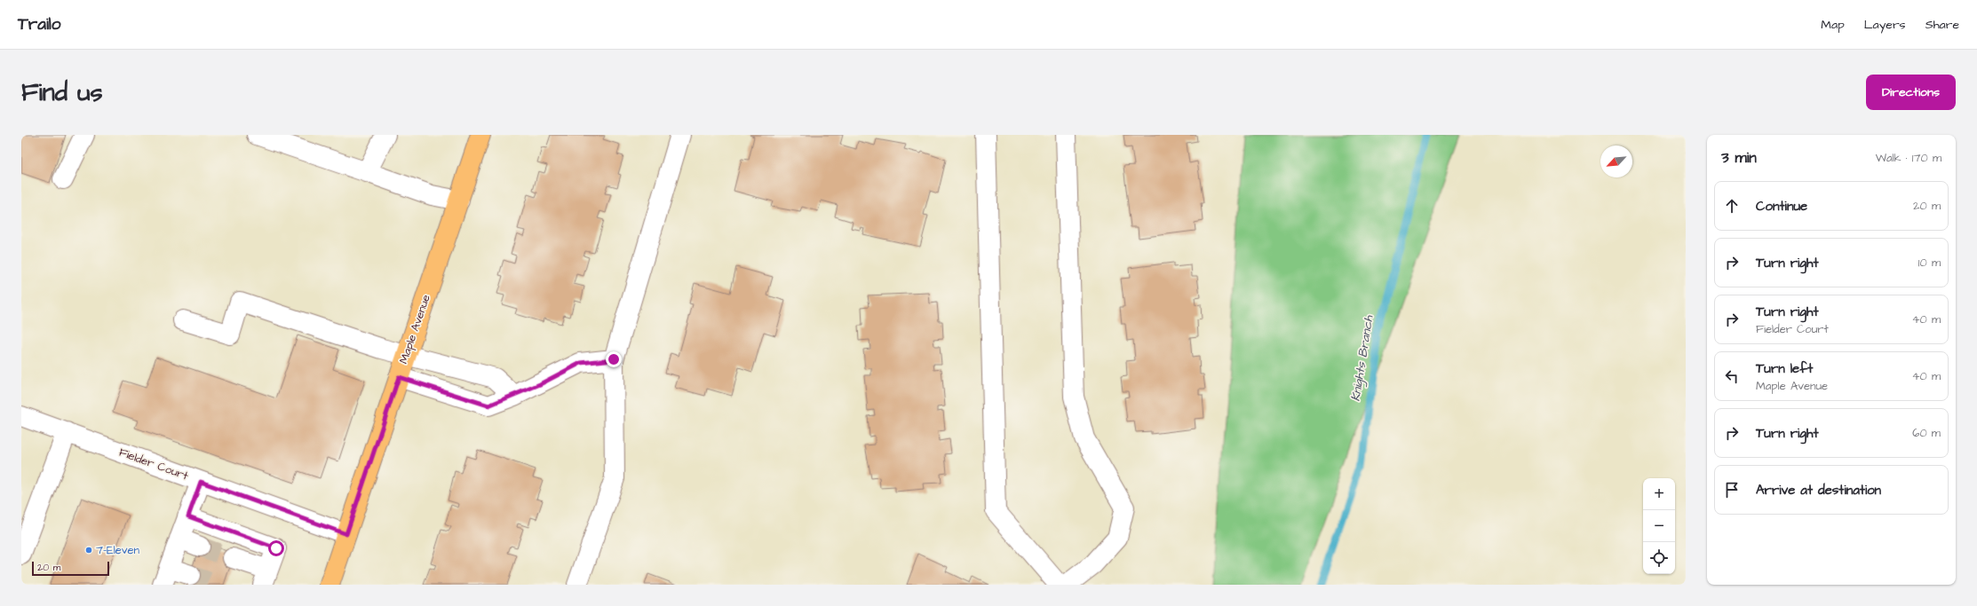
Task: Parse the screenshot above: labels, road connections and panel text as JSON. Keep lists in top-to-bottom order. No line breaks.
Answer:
{"streets":{"main road":["Maple Avenue"],"lane":["Fielder Court"]},"crossings":[["Maple Avenue","Fielder Court"]],"water":["Knights Branch"],"places":["7-Eleven"],"scale_bar":"20 m","north":"bottom left","page":{"header":"Trailo","nav":["Map","Layers","Share"],"buttons":"Directions","title":"Find us","heading":["3 min","Walk · 170 m"],"list":[["Continue","20 m"],["Turn right","10 m"],["Turn right","Fielder Court","40 m"],["Turn left","Maple Avenue","40 m"],["Turn right","60 m"],"Arrive at destination"],"map_buttons":["+","−"],"scale":"20 m"}}
